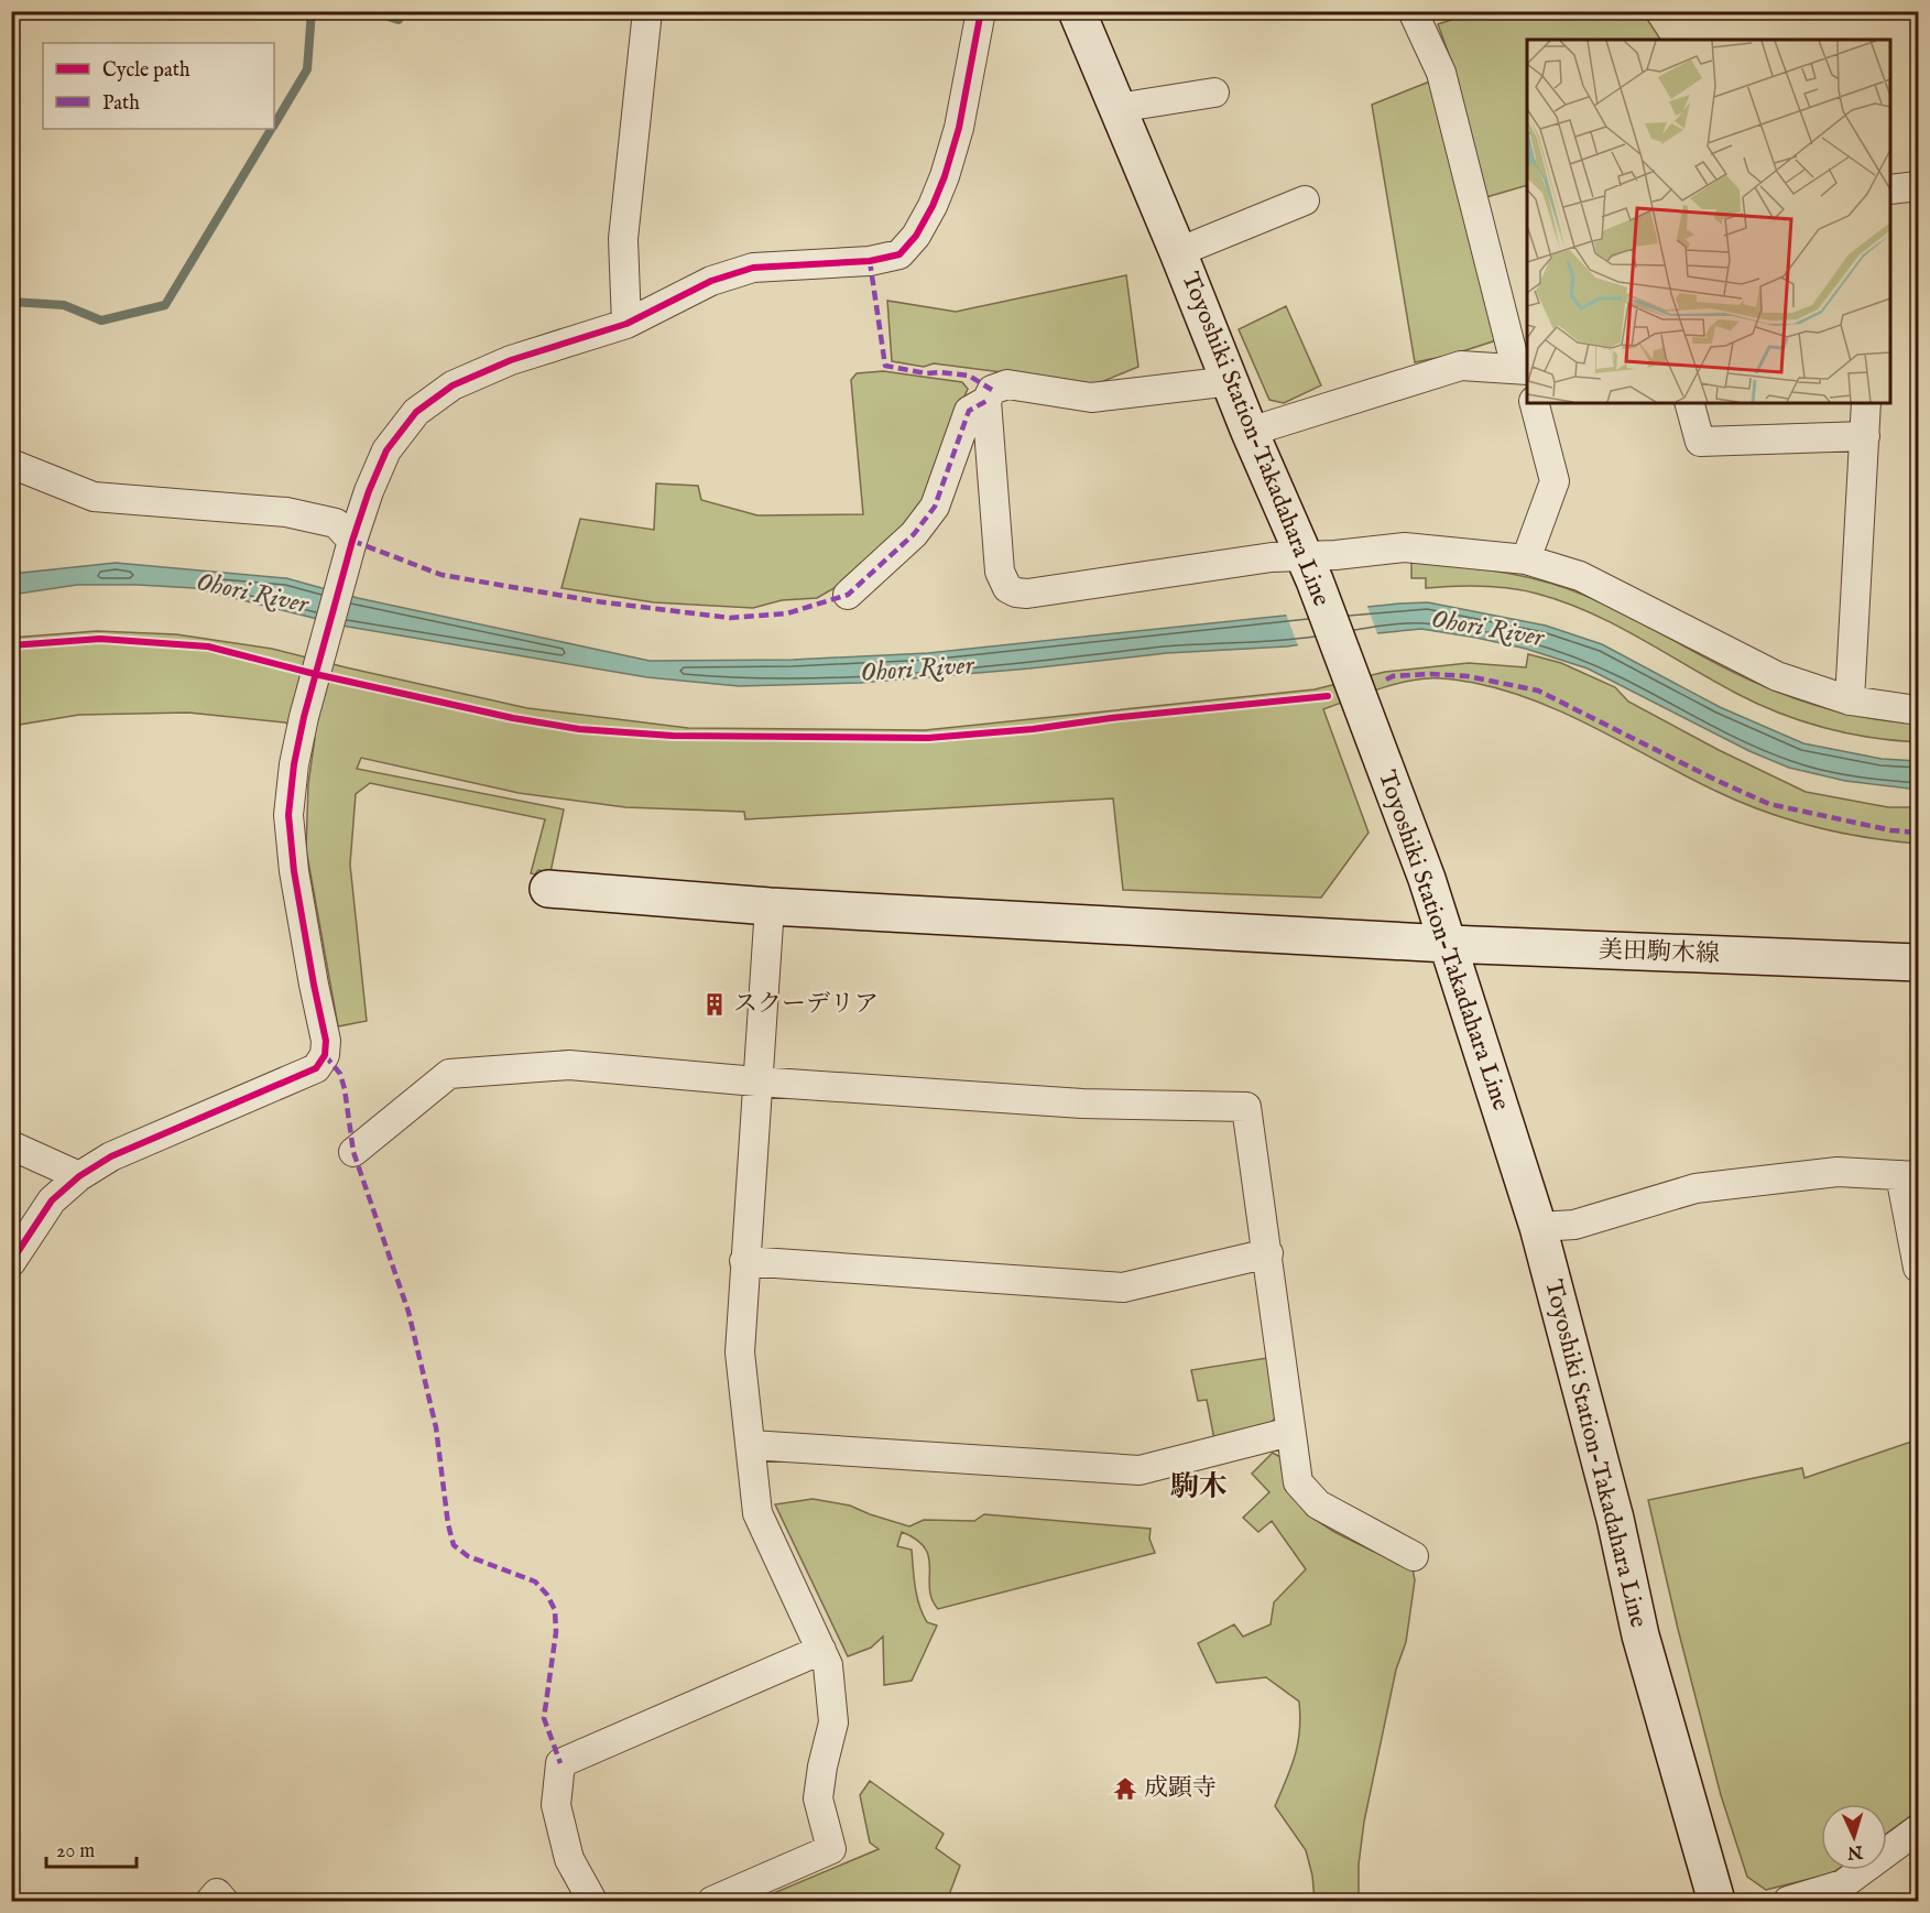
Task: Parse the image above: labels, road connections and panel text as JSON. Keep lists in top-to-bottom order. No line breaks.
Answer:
{"streets":{"main road":["Toyoshiki Station-Takadahara Line","美田駒木線"]},"crossings":[["Toyoshiki Station-Takadahara Line","美田駒木線"]],"districts":["駒木"],"water":["Ohori River"],"places":{"building":["スクーデリア"],"temple":["成顕寺"]},"legend":["Cycle path","Path"],"scale_bar":"20 m","north":"bottom"}
